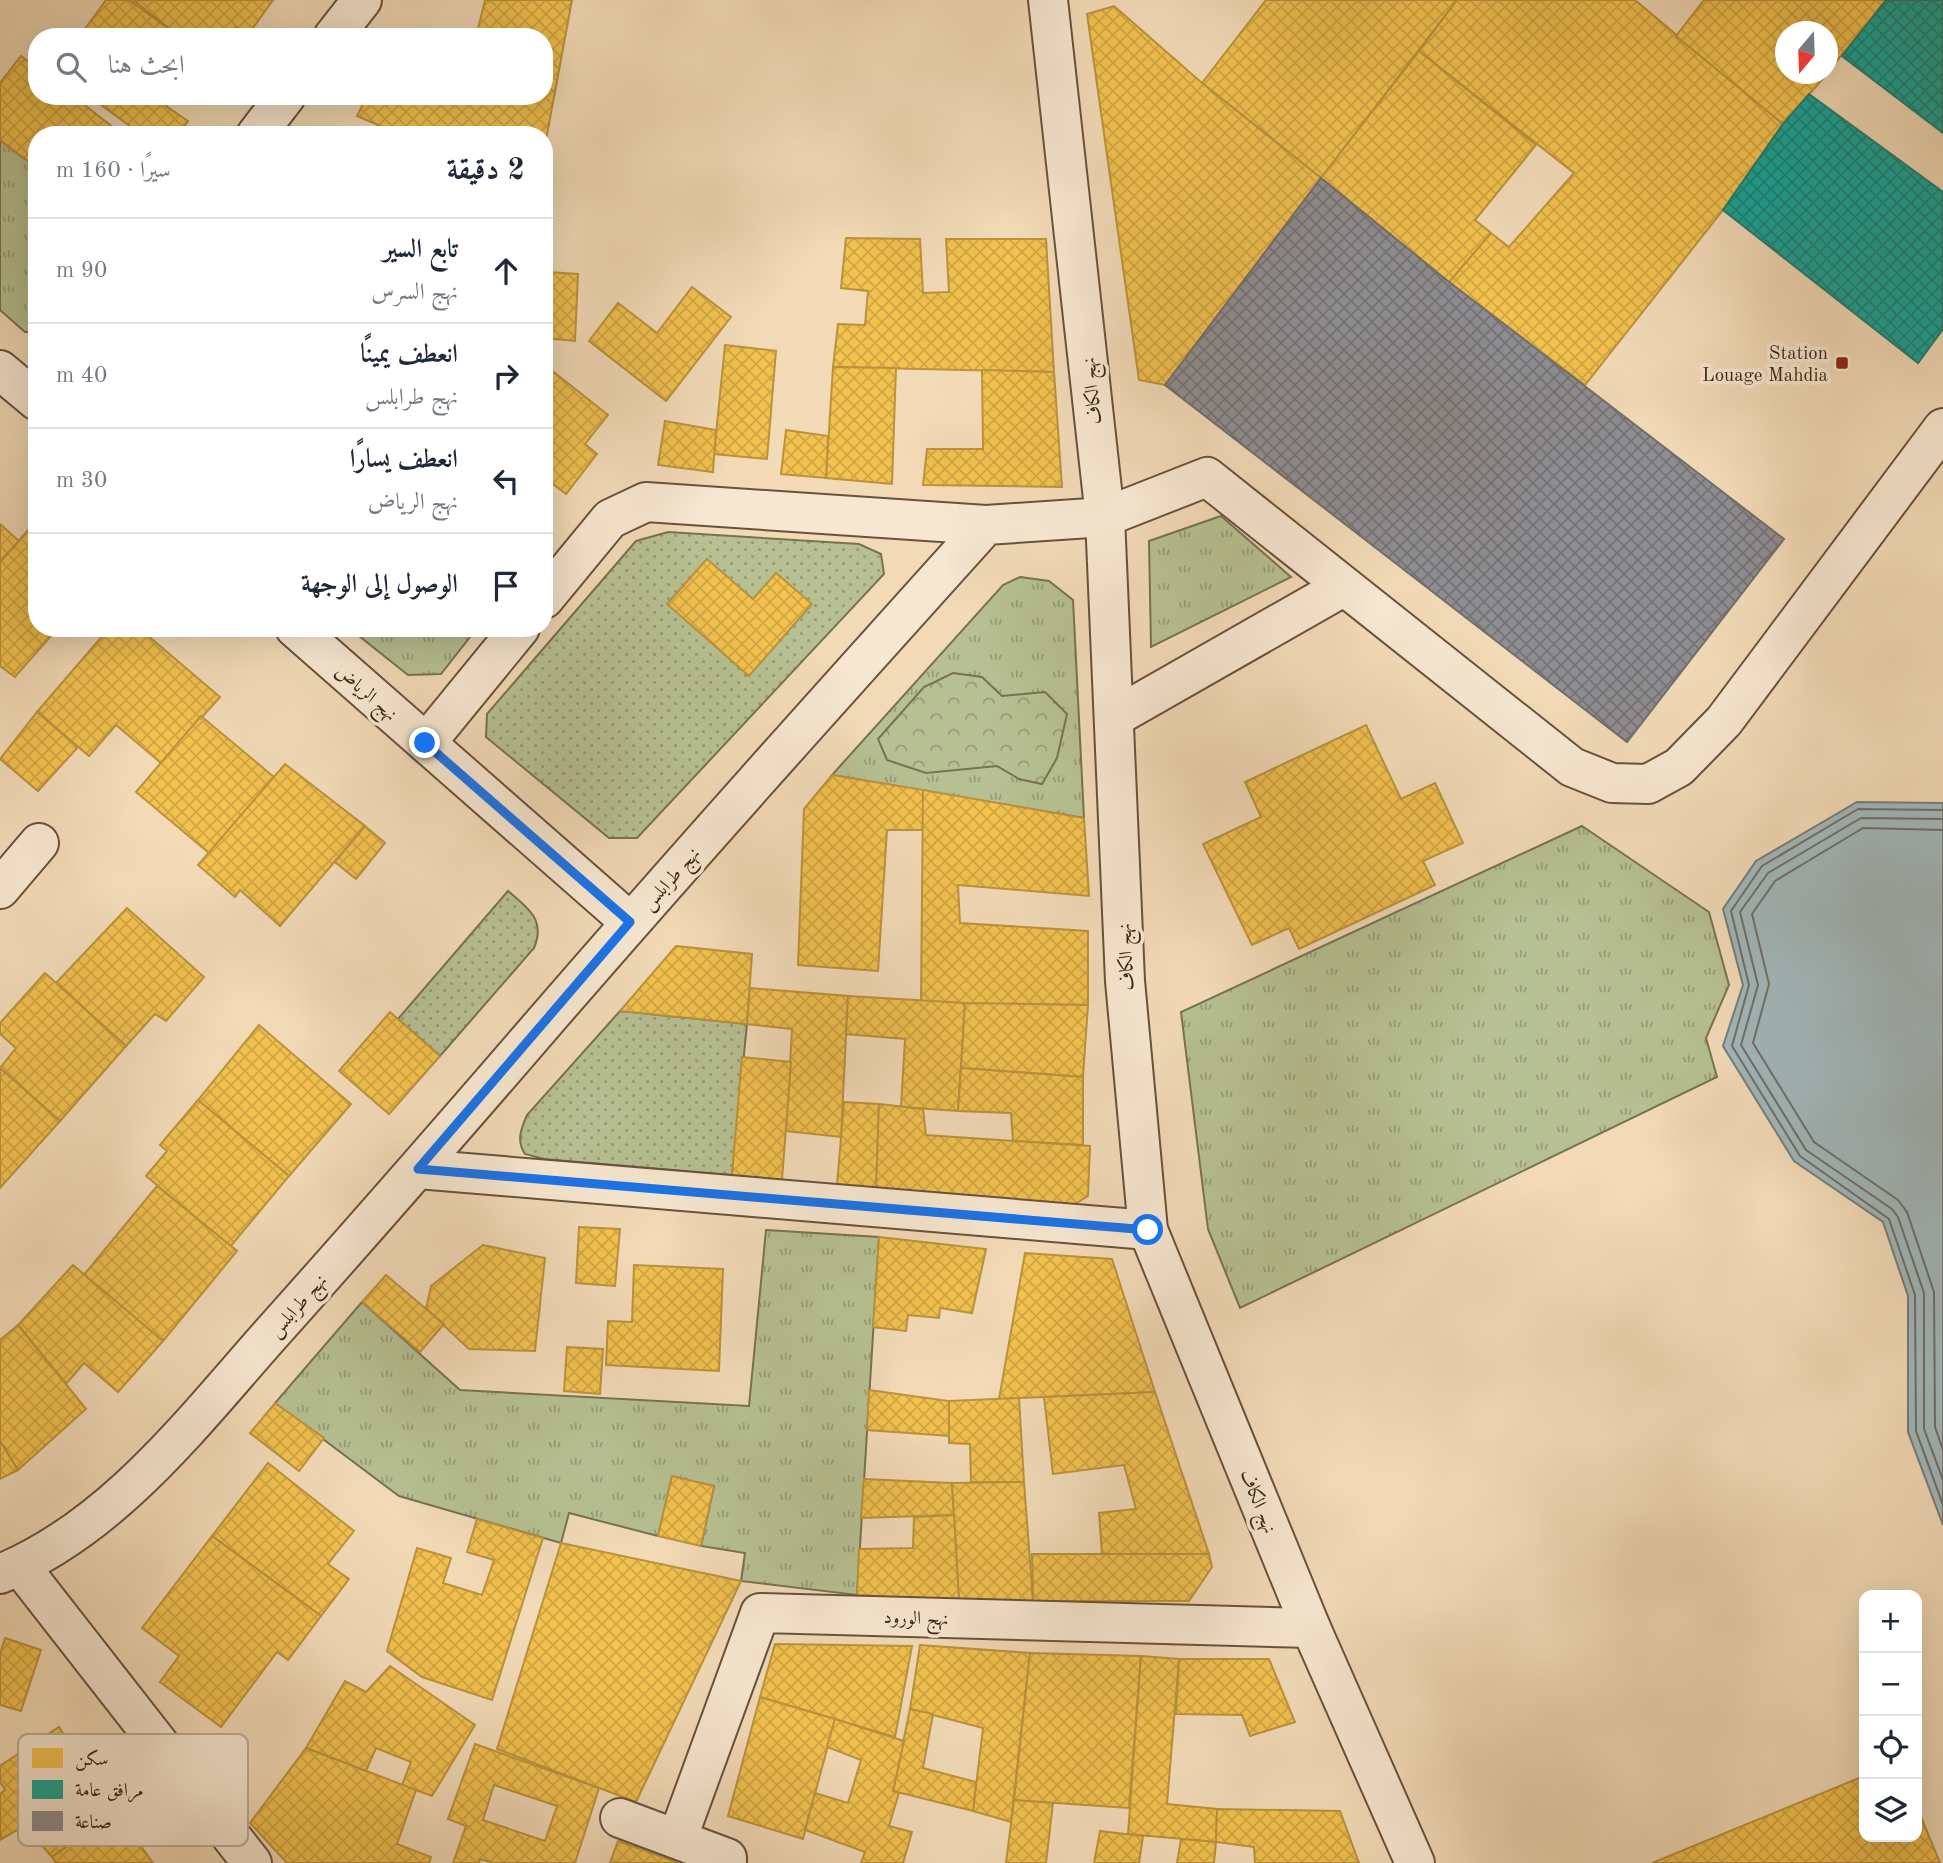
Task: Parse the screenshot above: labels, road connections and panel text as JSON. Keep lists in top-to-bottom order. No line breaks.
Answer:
{"streets":{"street":["نهج الكاف","نهج الرياض","نهج طرابلس","نهج الورود"]},"crossings":[["نهج الكاف","نهج الورود"],["نهج الرياض","نهج طرابلس"]],"places":{"transit":["Station Louage Mahdia"]},"legend":["سكن","مرافق عامة","صناعة"],"north":"bottom","page":{"search":"ابحث هنا","heading":["2 دقيقة","سيرًا · 160 m"],"list":[["تابع السير","نهج السرس","90 m"],["انعطف يمينًا","نهج طرابلس","40 m"],["انعطف يسارًا","نهج الرياض","30 m"],"الوصول إلى الوجهة"],"map_buttons":["+","−"]}}
